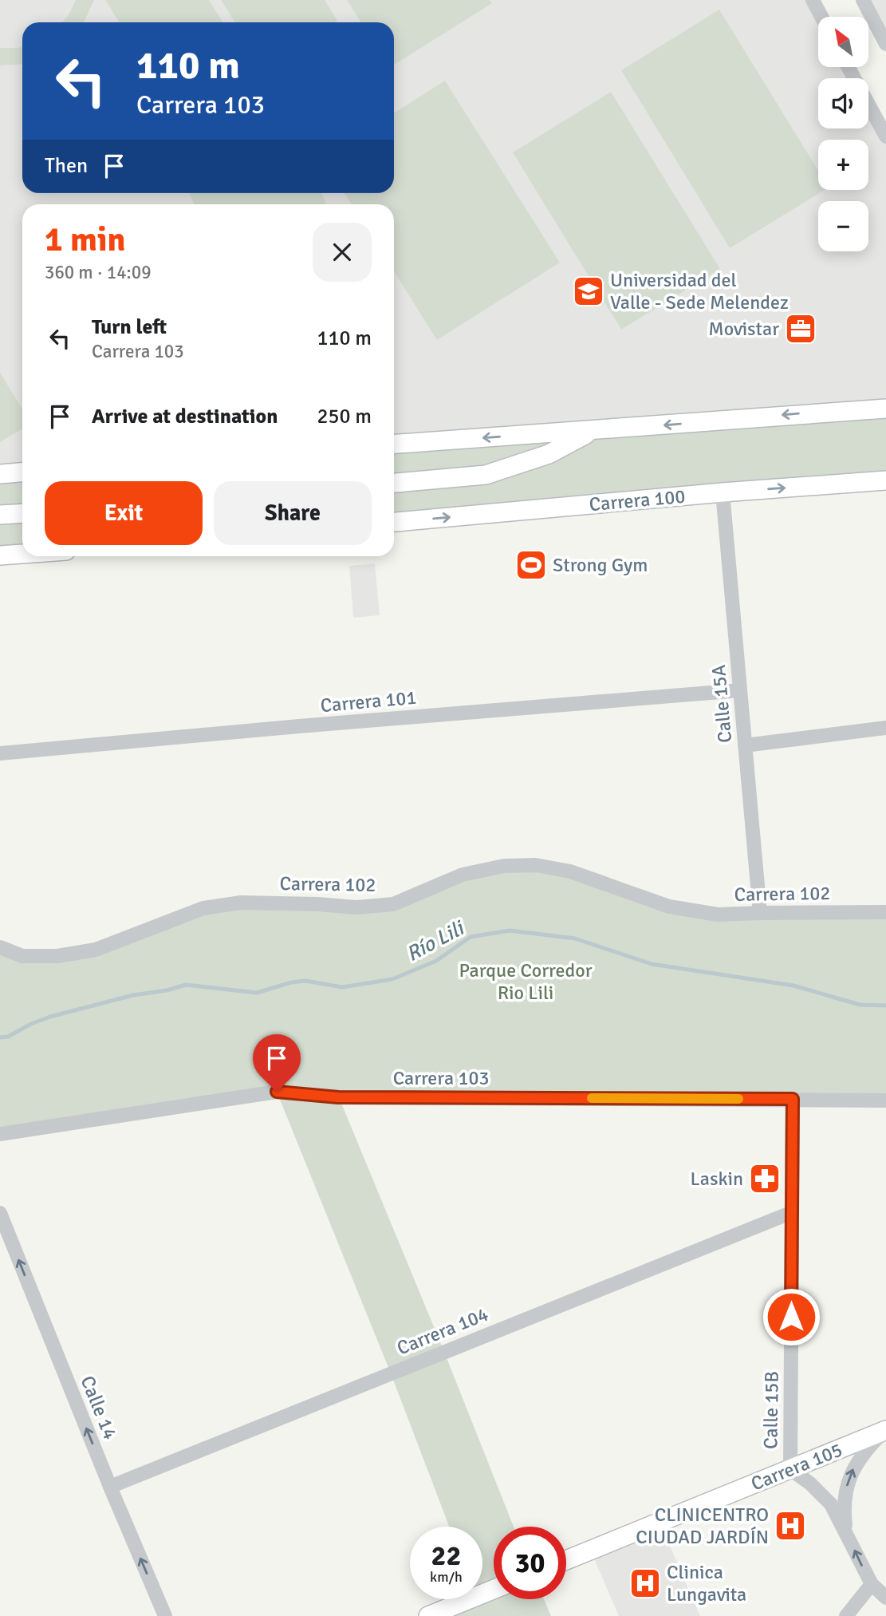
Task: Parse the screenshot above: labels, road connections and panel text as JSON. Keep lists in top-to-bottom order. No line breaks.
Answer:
{"streets":{"main road":["Carrera 100","Carrera 105"],"street":["Carrera 101","Calle 15A","Carrera 102","Carrera 103","Carrera 104","Calle 14","Calle 15B"]},"crossings":[["Carrera 100","Calle 15A"],["Carrera 101","Calle 15A"],["Calle 15A","Carrera 102"],["Carrera 103","Calle 15B"],["Carrera 104","Calle 14"],["Carrera 104","Calle 15B"],["Calle 15B","Carrera 105"]],"one_way":["Calle 14"],"water":["Río Lili"],"parks":["Parque Corredor Rio Lili"],"places":{"school or university":["Universidad del Valle - Sede Melendez"],"office":["Movistar"],"sports":["Strong Gym"],"pharmacy":["Laskin"],"hospital":["CLINICENTRO CIUDAD JARDÍN","Clinica Lungavita"]},"north":"top left","page":{"map_buttons":["+","−"],"turn":["110 m","Carrera 103"],"then":"Then","heading":["1 min","360 m · 14:09"],"list":[{"name":"Turn left","note":"Carrera 103","value":"110 m"},{"name":"Arrive at destination","value":"250 m"}],"buttons":["Exit","Share"],"speed":"22 km/h","limit":"30"}}
